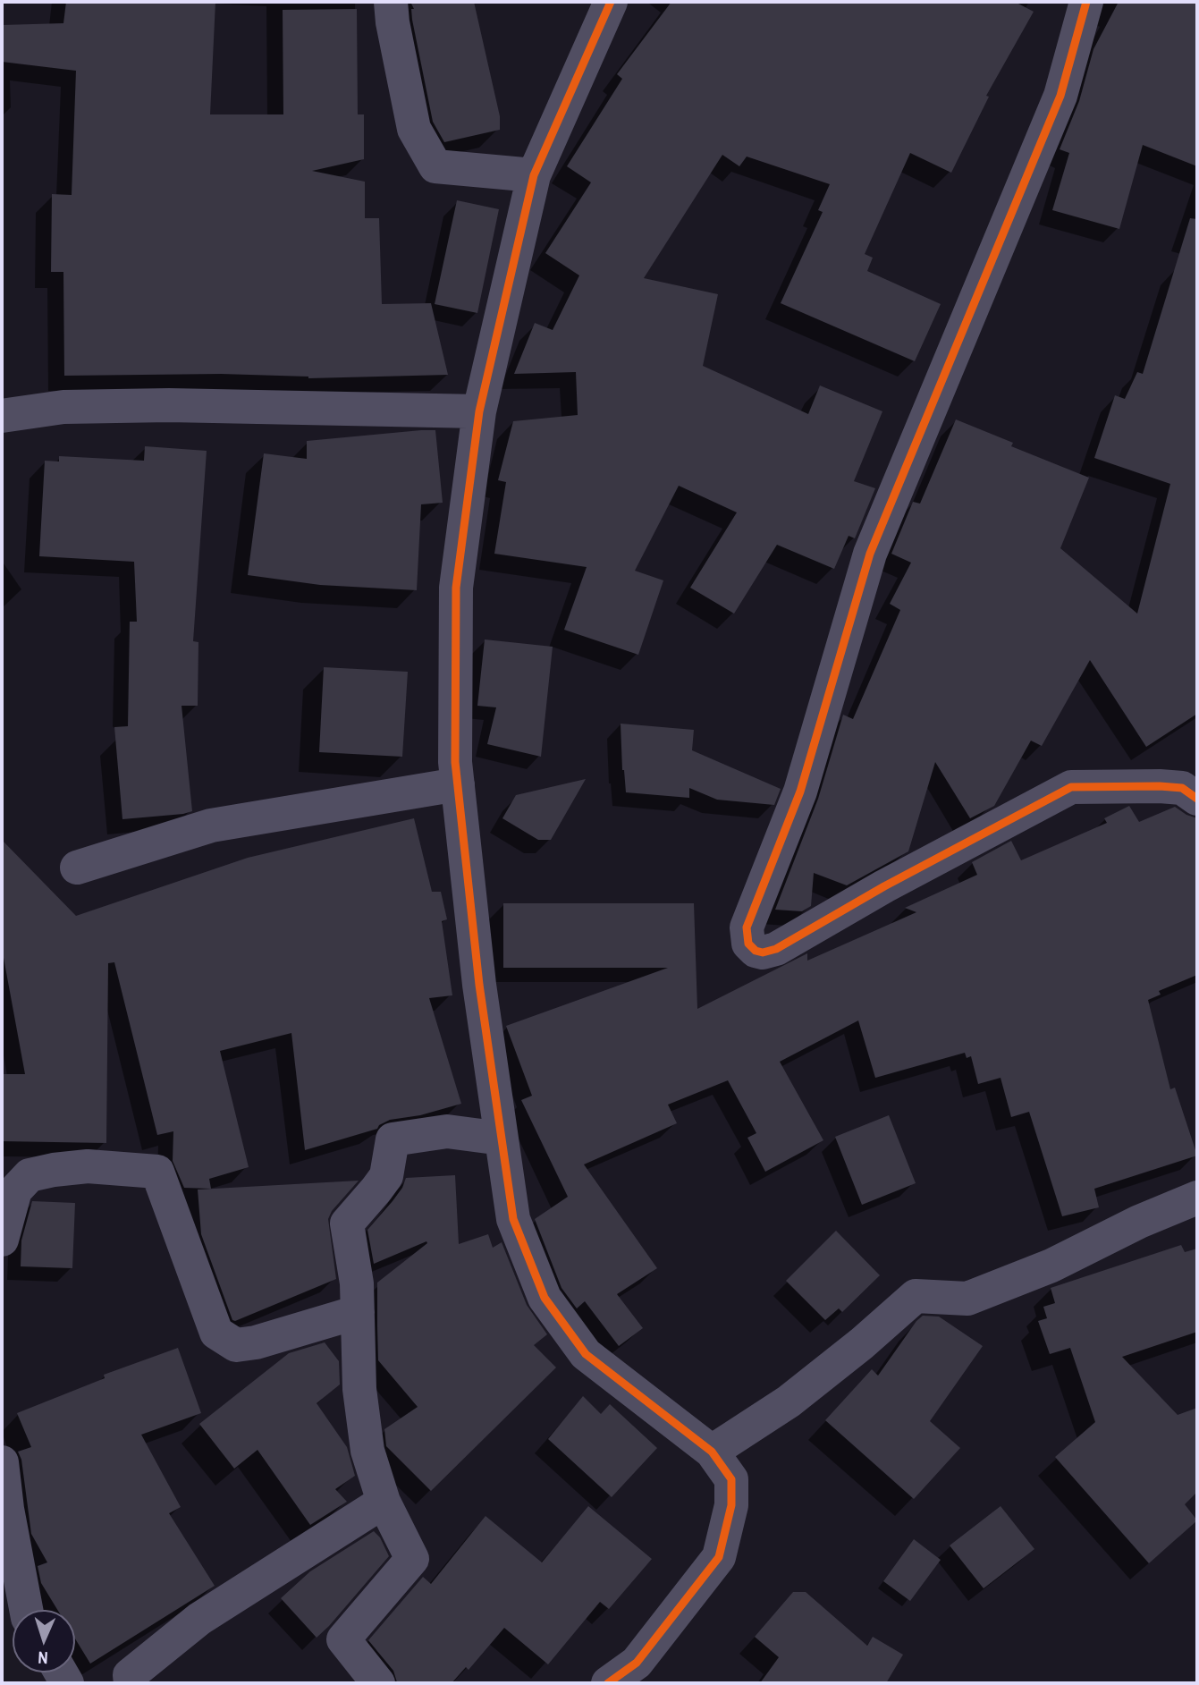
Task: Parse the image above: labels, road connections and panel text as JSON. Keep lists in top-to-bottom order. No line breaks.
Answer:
{"north":"bottom"}
